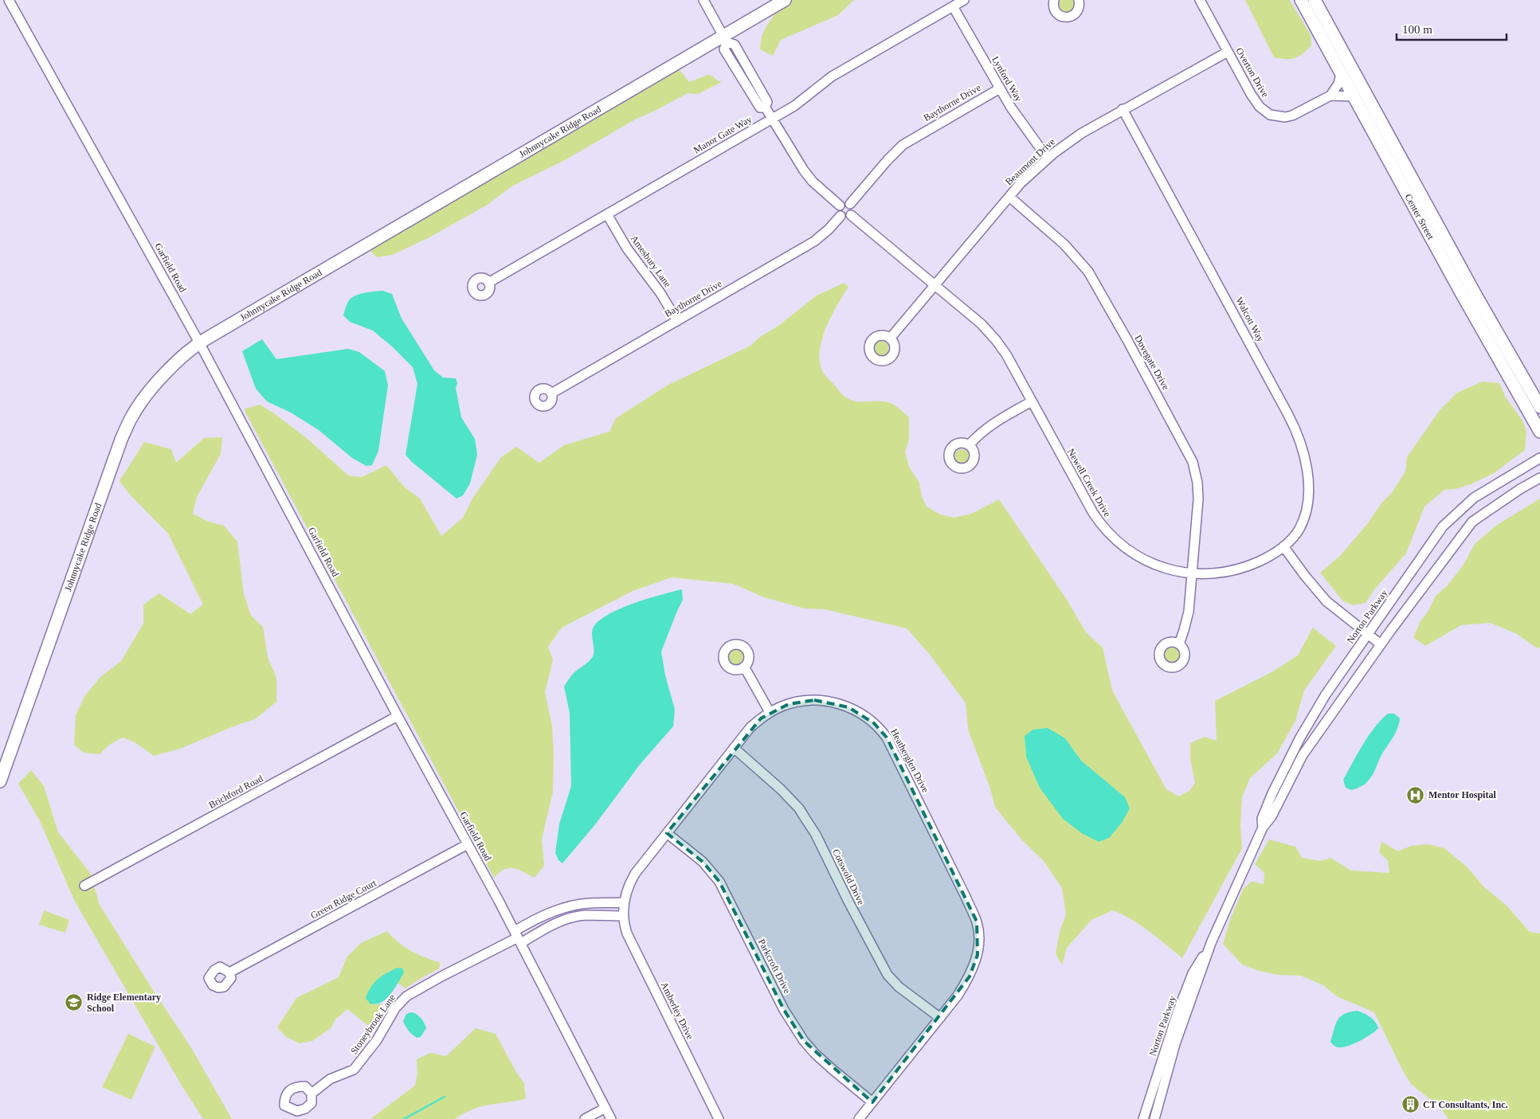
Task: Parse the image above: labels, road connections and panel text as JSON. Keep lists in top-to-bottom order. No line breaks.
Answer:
{"streets":{"main road":["Johnnycake Ridge Road","Center Street"],"street":["Overton Drive","Lynford Way","Baythorne Drive","Manor Gate Way","Beaumont Drive","Amesbury Lane","Garfield Road","Walcott Way","Dovegate Drive","Newell Creek Drive","Norton Parkway","Heatherglen Drive","Brichford Road","Cotswold Drive","Green Ridge Court","Parkcroft Drive","Amberley Drive","Stoneybrook Lane"]},"crossings":[["Overton Drive","Beaumont Drive"],["Overton Drive","Center Street"],["Lynford Way","Baythorne Drive"],["Lynford Way","Manor Gate Way"],["Lynford Way","Beaumont Drive"],["Baythorne Drive","Amesbury Lane"],["Baythorne Drive","Newell Creek Drive"],["Johnnycake Ridge Road","Garfield Road"],["Manor Gate Way","Amesbury Lane"],["Beaumont Drive","Walcott Way"],["Beaumont Drive","Dovegate Drive"],["Beaumont Drive","Newell Creek Drive"],["Garfield Road","Brichford Road"],["Garfield Road","Green Ridge Court"],["Garfield Road","Stoneybrook Lane"],["Walcott Way","Newell Creek Drive"],["Dovegate Drive","Newell Creek Drive"],["Heatherglen Drive","Cotswold Drive"],["Heatherglen Drive","Parkcroft Drive"],["Heatherglen Drive","Amberley Drive"]],"places":{"hospital":["Mentor Hospital"],"school or university":["Ridge Elementary School"],"building":["CT Consultants, Inc."]},"scale_bar":"100 m"}
